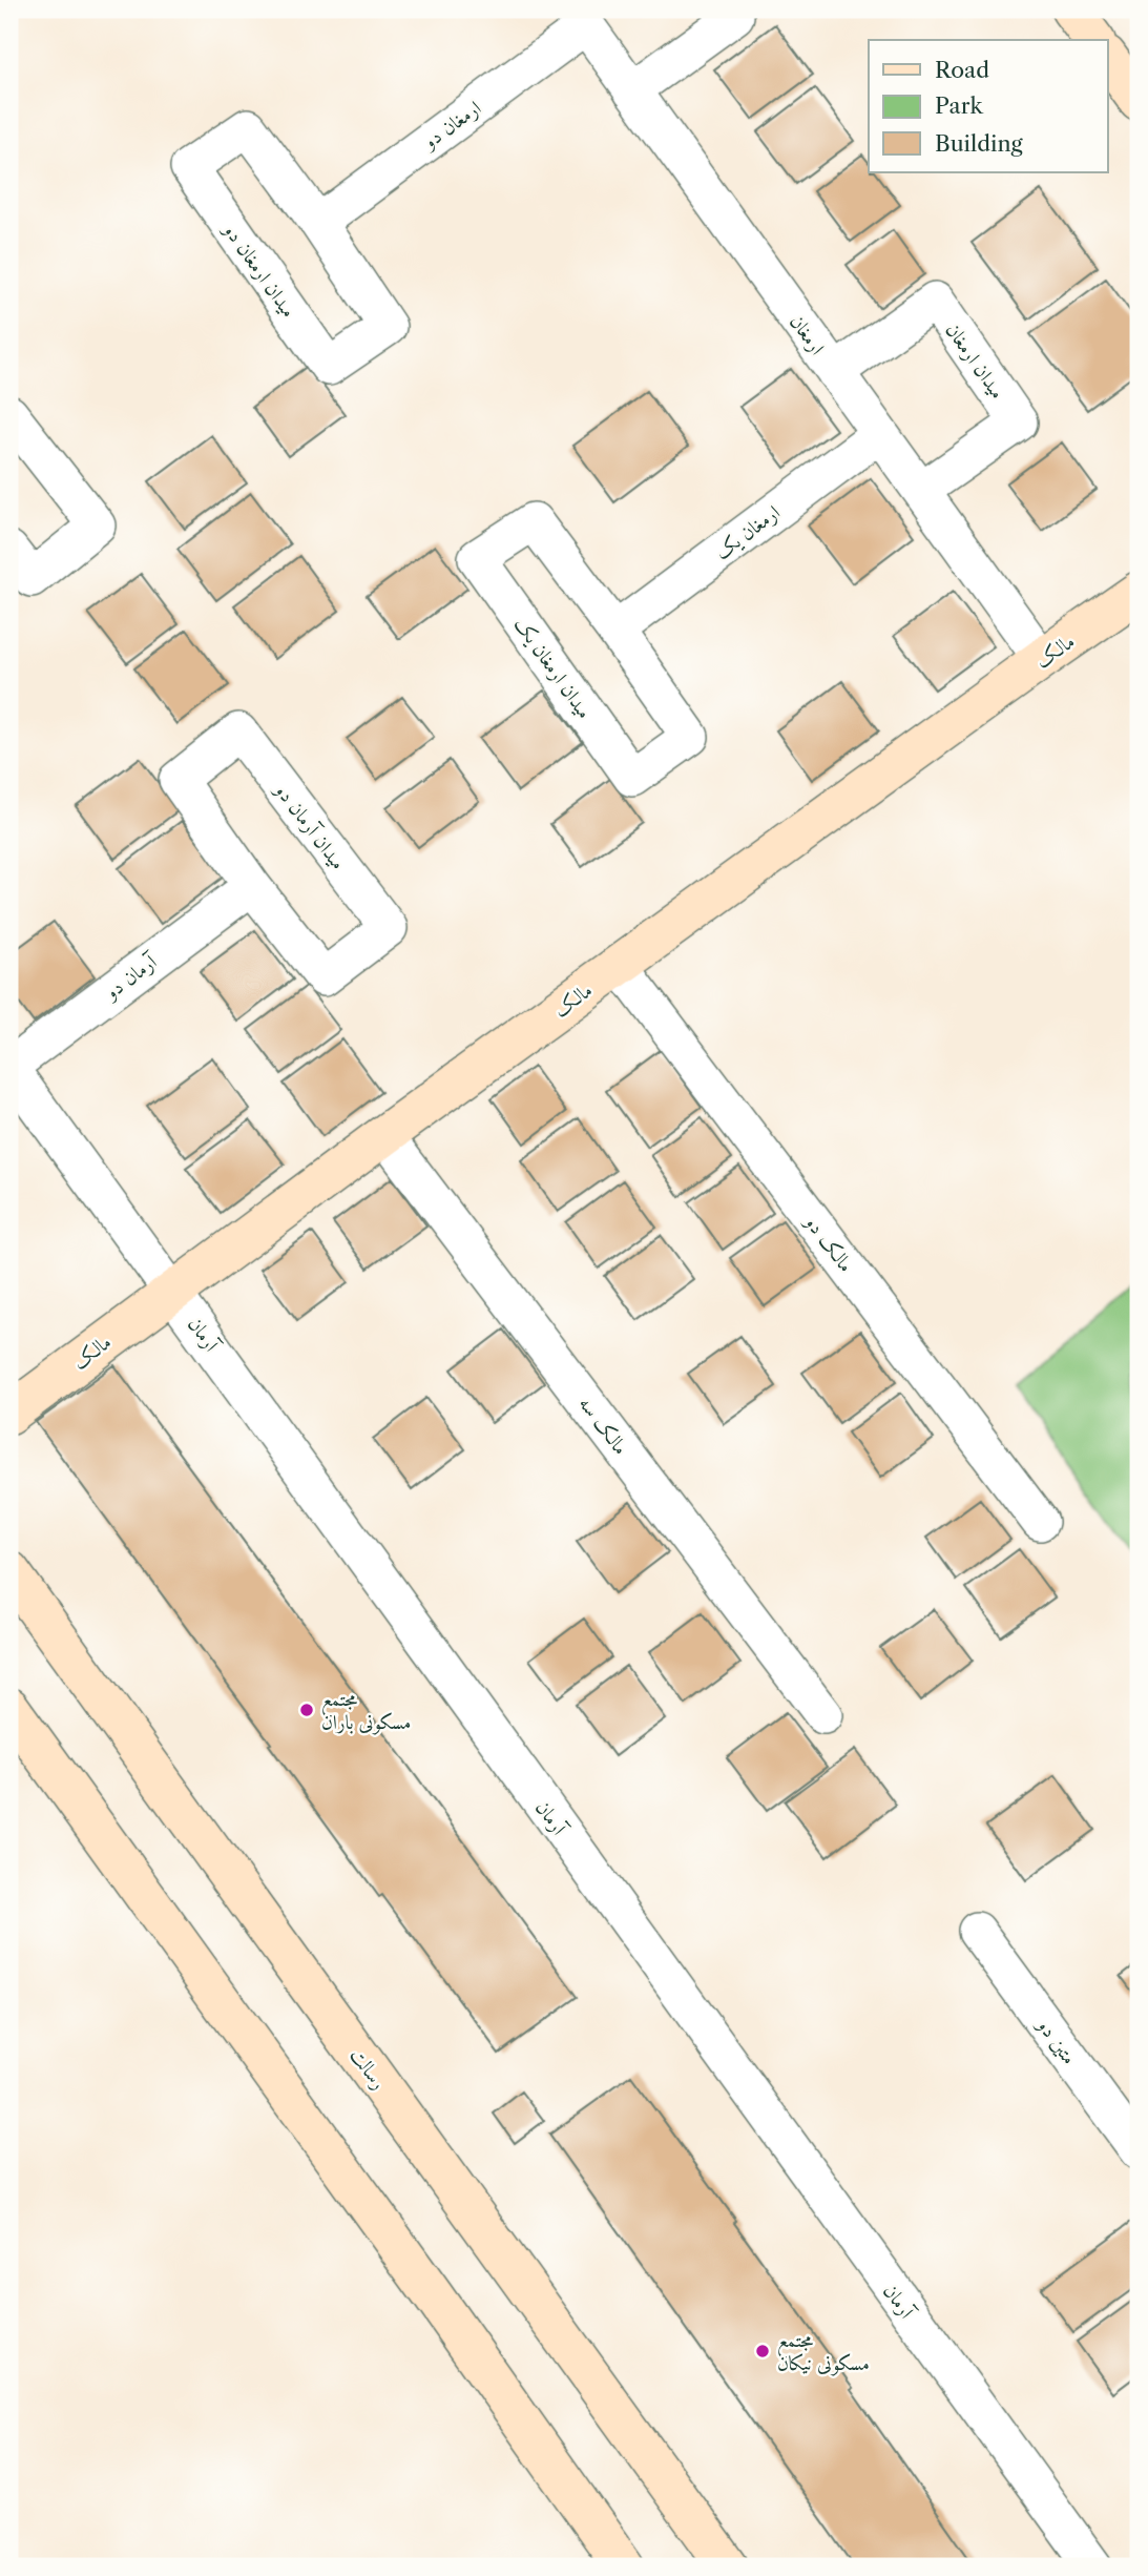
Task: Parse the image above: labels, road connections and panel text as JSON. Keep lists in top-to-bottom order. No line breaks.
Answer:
{"streets":{"street":["ارمغان دو","میدان ارمغان دو","ارمغان","میدان ارمغان","ارمغان یک","مالک","میدان ارمغان یک","میدان آرمان دو","آرمان دو","مالک دو","آرمان","مالک سه","متین دو","رسالت"]},"crossings":[["ارمغان دو","میدان ارمغان دو"],["ارمغان دو","ارمغان"],["ارمغان","میدان ارمغان"],["ارمغان","ارمغان یک"],["ارمغان","مالک"],["ارمغان یک","میدان ارمغان یک"],["مالک","مالک دو"],["مالک","آرمان"],["مالک","مالک سه"],["میدان آرمان دو","آرمان دو"],["آرمان دو","آرمان"]],"places":["مجتمع مسکونی باران","مجتمع مسکونی نیکان"],"legend":["Road","Park","Building"]}
